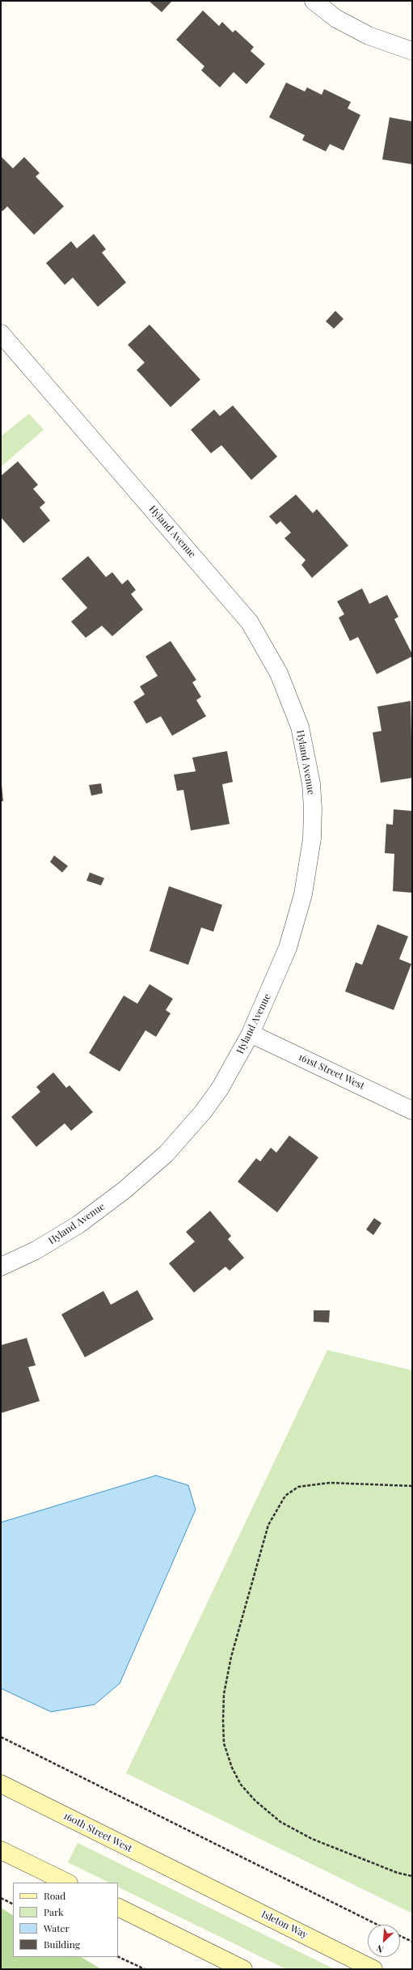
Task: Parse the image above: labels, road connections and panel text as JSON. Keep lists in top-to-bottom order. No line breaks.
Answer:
{"streets":{"main road":["160th Street West","Isleton Way"],"street":["Hyland Avenue","161st Street West"]},"crossings":[["Hyland Avenue","161st Street West"],["160th Street West","Isleton Way"]],"legend":["Road","Park","Water","Building"],"north":"bottom left"}
